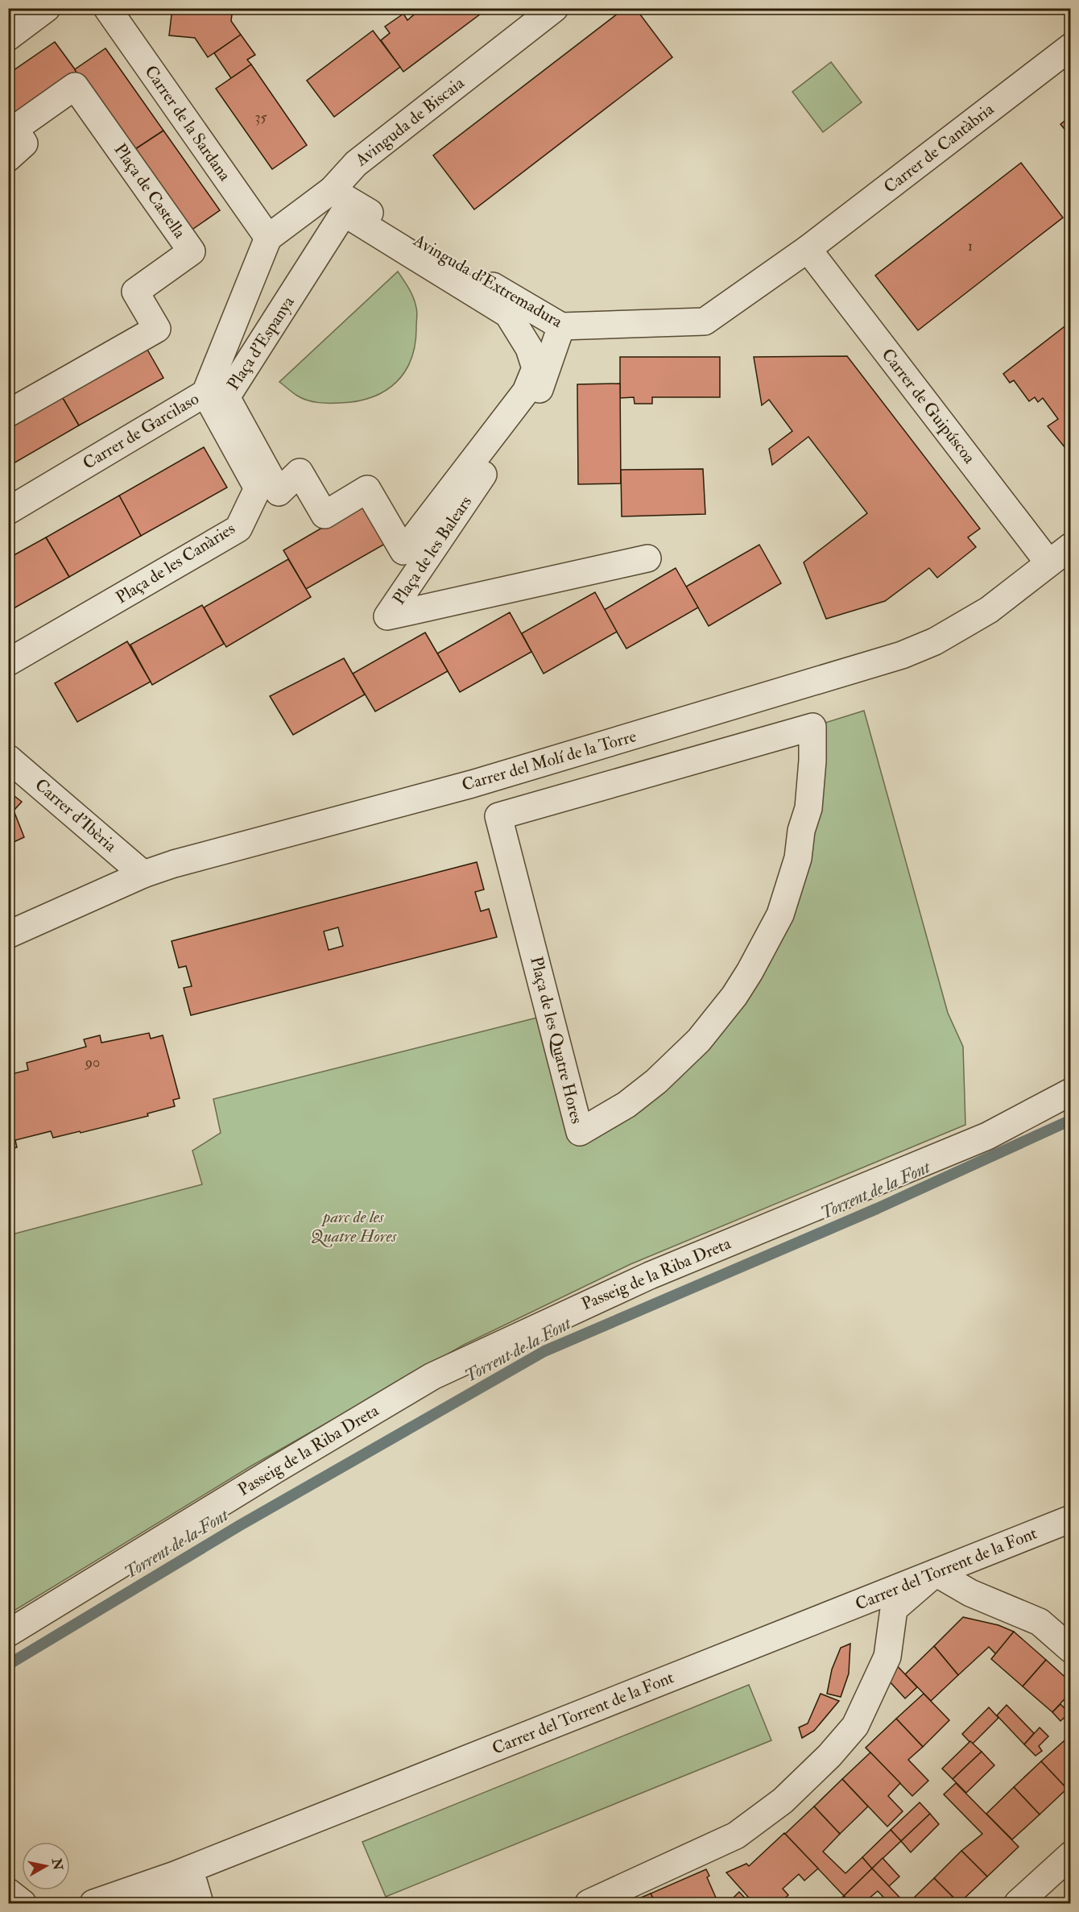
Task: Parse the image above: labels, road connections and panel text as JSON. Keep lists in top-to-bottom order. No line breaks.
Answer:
{"streets":{"street":["Avinguda de Biscaia","Carrer de la Sardana","Carrer de Cantàbria","Plaça de Castella","Avinguda d'Extremadura","Plaça d'Espanya","Carrer de Guipúscoa","Carrer de Garcilaso","Plaça de les Balears","Plaça de les Canàries","Carrer del Molí de la Torre","Carrer d'Ibèria","Plaça de les Quatre Hores","Passeig de la Riba Dreta","Carrer del Torrent de la Font"]},"crossings":[["Avinguda de Biscaia","Carrer de la Sardana"],["Avinguda de Biscaia","Avinguda d'Extremadura"],["Avinguda de Biscaia","Carrer de Garcilaso"],["Carrer de la Sardana","Carrer de Garcilaso"],["Carrer de Cantàbria","Avinguda d'Extremadura"],["Carrer de Cantàbria","Carrer de Guipúscoa"],["Avinguda d'Extremadura","Carrer de Guipúscoa"],["Avinguda d'Extremadura","Plaça de les Balears"],["Carrer de Guipúscoa","Carrer del Molí de la Torre"],["Carrer de Garcilaso","Plaça de les Canàries"],["Carrer del Molí de la Torre","Carrer d'Ibèria"]],"water":["Torrent de la Font"],"parks":["parc de les Quatre Hores"],"house_numbers":["35","1","90"],"north":"right"}
